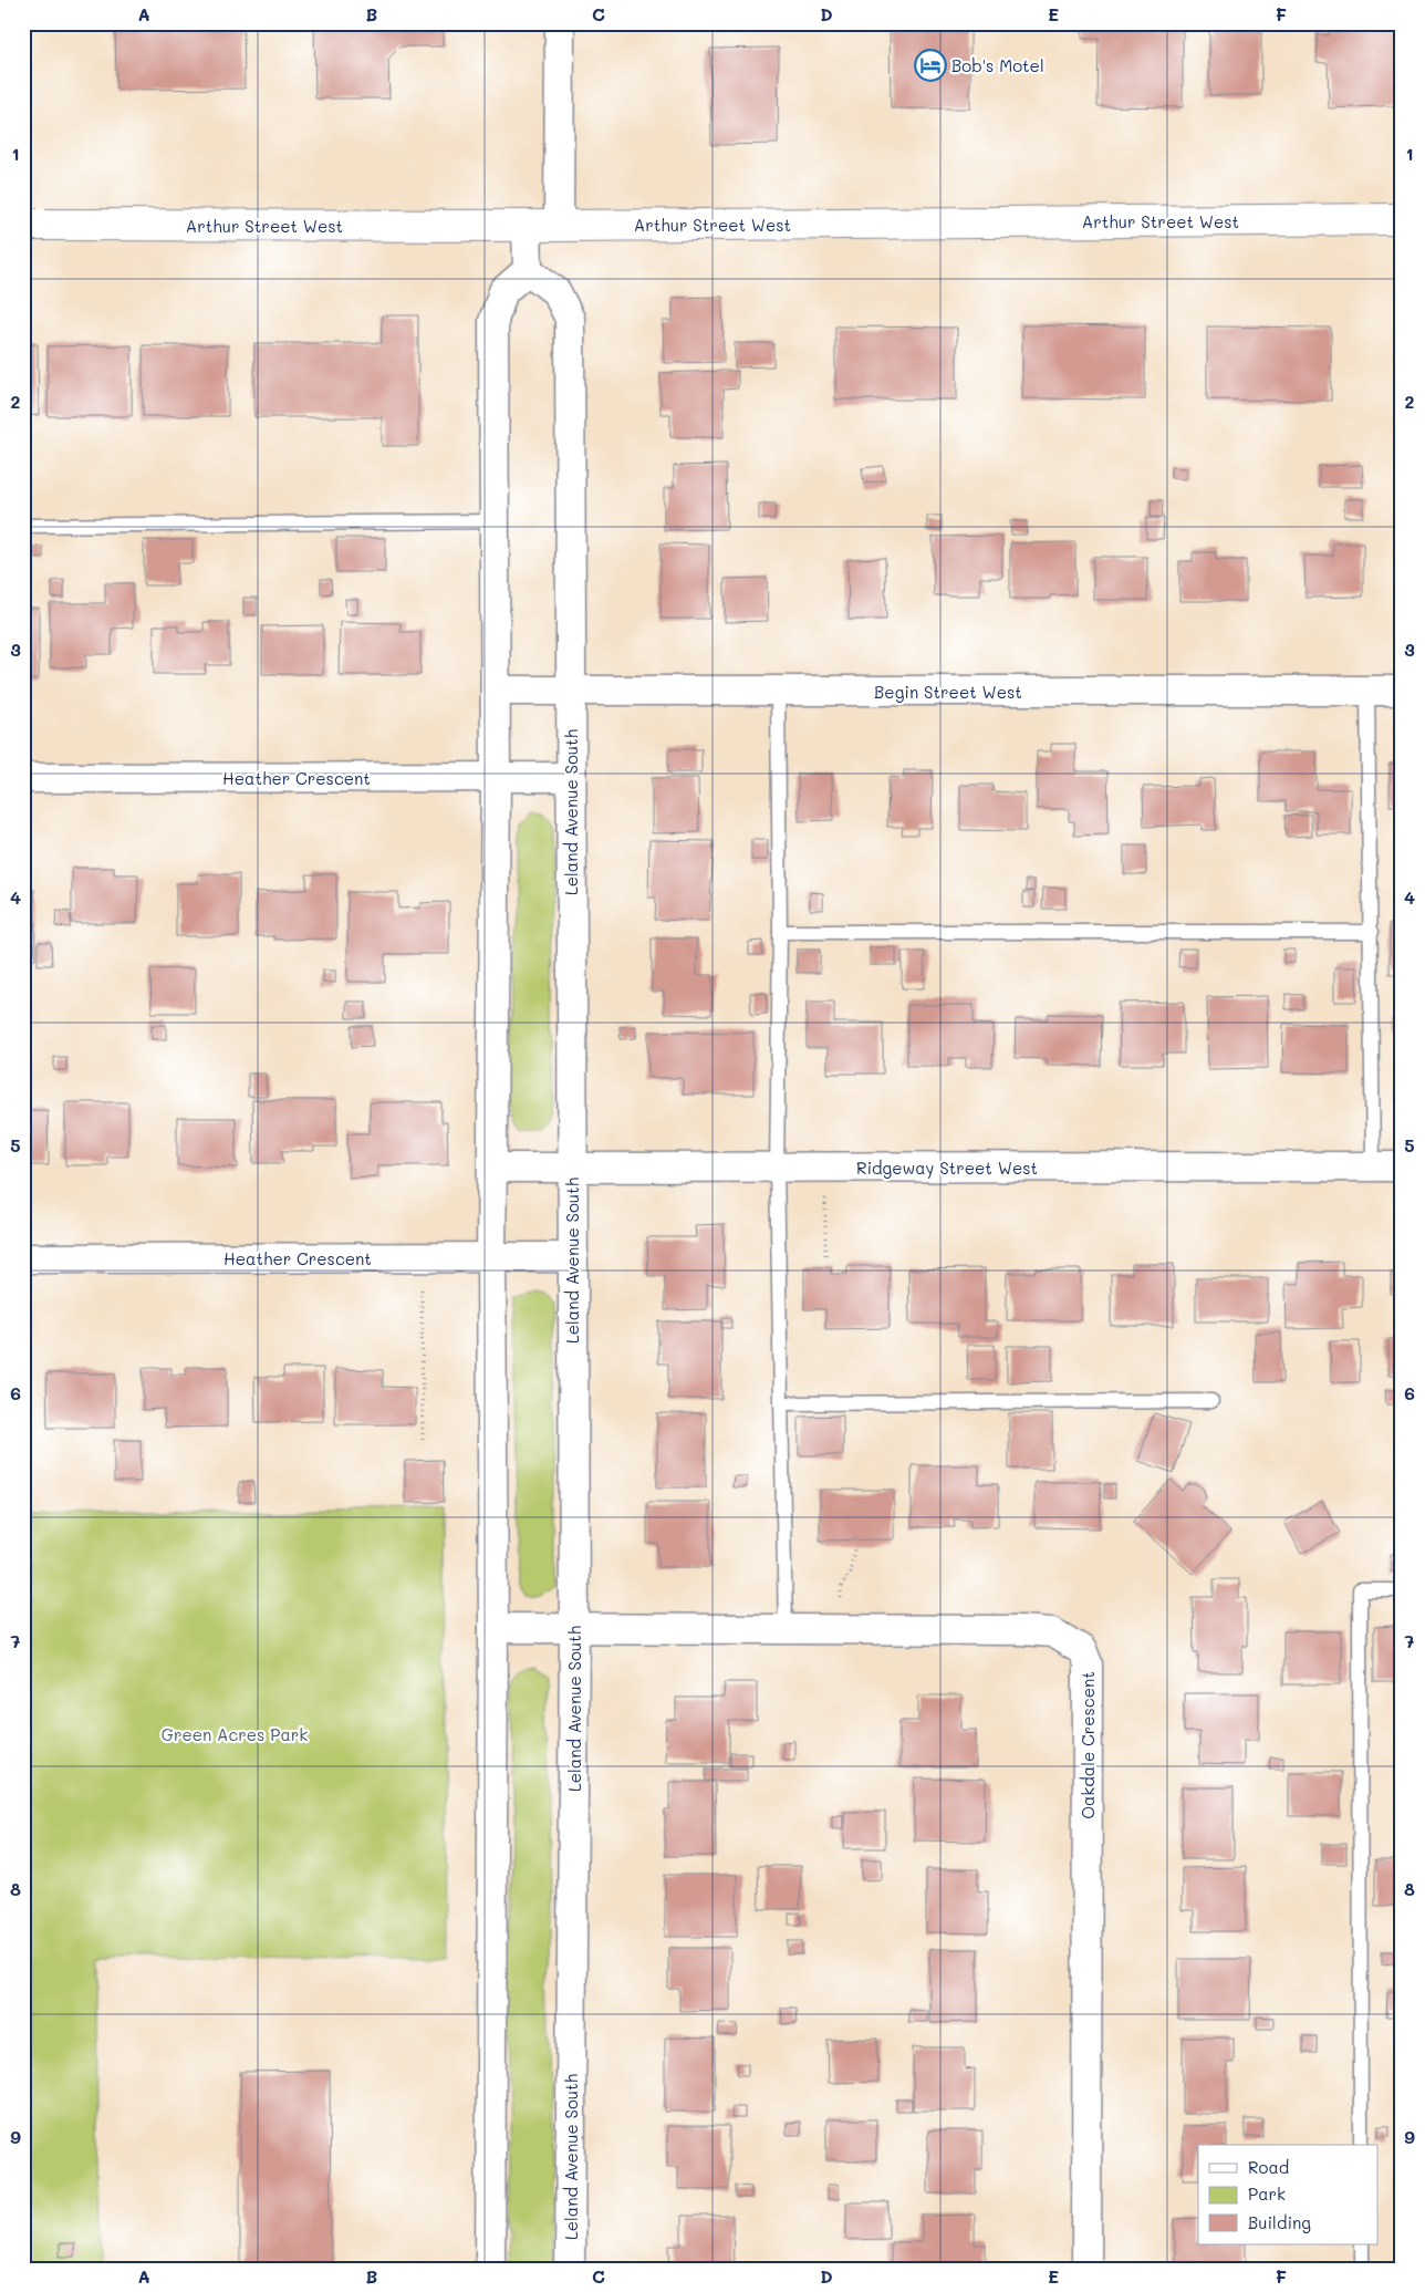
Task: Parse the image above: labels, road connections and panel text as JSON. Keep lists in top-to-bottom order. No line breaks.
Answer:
{"streets":{"main road":["Arthur Street West"],"street":["Begin Street West","Heather Crescent","Leland Avenue South","Ridgeway Street West","Oakdale Crescent"]},"crossings":[["Begin Street West","Leland Avenue South"],["Heather Crescent","Leland Avenue South"],["Leland Avenue South","Ridgeway Street West"],["Leland Avenue South","Oakdale Crescent"]],"parks":["Green Acres Park"],"places":{"hotel":["Bob's Motel"]},"legend":["Road","Park","Building"],"grid":{"columns":["A","B","C","D","E","F"],"rows":["1","2","3","4","5","6","7","8","9"]}}
